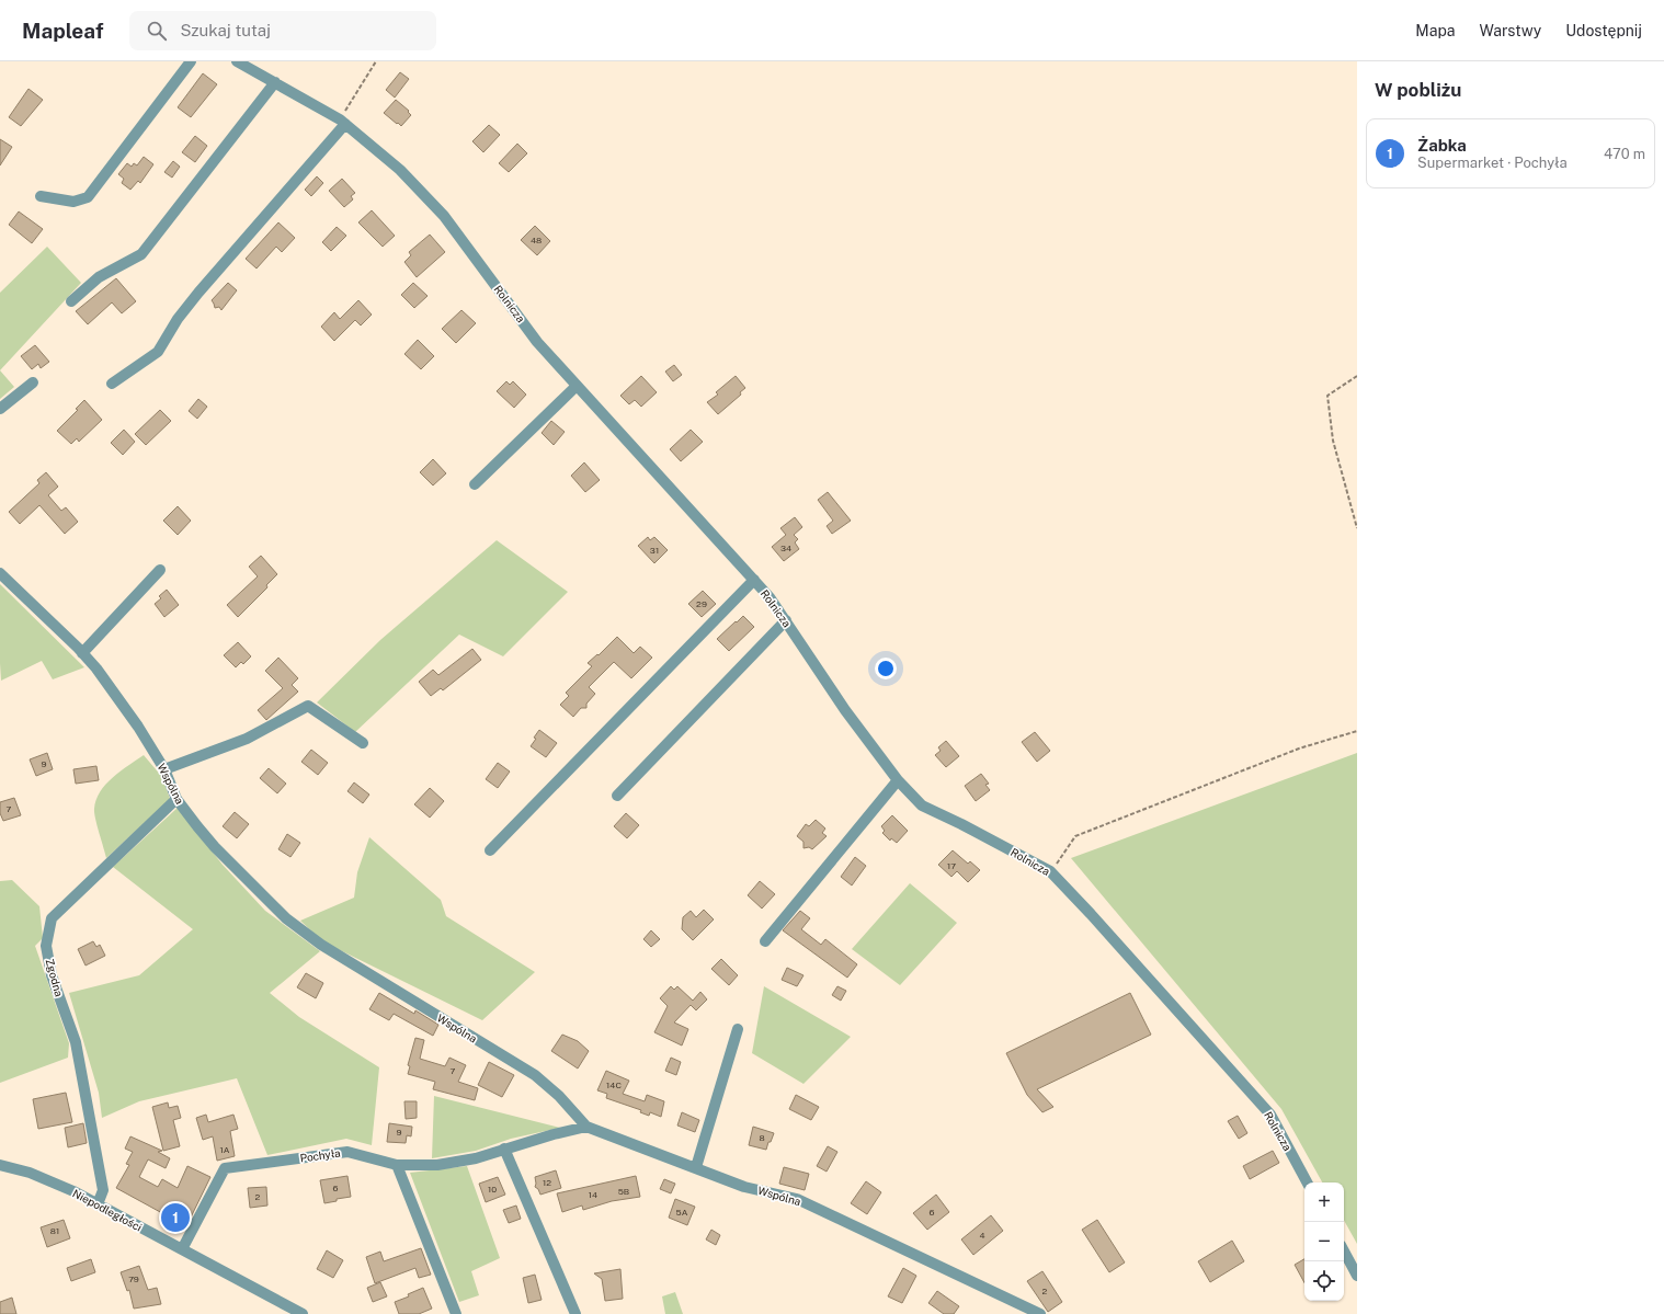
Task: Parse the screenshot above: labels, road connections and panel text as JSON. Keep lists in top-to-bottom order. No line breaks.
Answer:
{"streets":{"street":["Rolnicza","Wspólna","Zgodna","Pochyła","Niepodległości"]},"crossings":[["Wspólna","Zgodna"],["Wspólna","Pochyła"],["Zgodna","Niepodległości"],["Pochyła","Niepodległości"]],"house_numbers":["48","34","31","29","9","7","17","7","14C","9","8","1A","12","6","10","5B","14","2","5A","6","81","4","79","2"],"page":{"header":"Mapleaf","search":"Szukaj tutaj","nav":["Mapa","Warstwy","Udostępnij"],"heading":"W pobliżu","list":[{"mark":"1","name":"Żabka","note":"Supermarket · Pochyła","value":"470 m"}],"map_buttons":["+","−"],"pins":"1"}}
